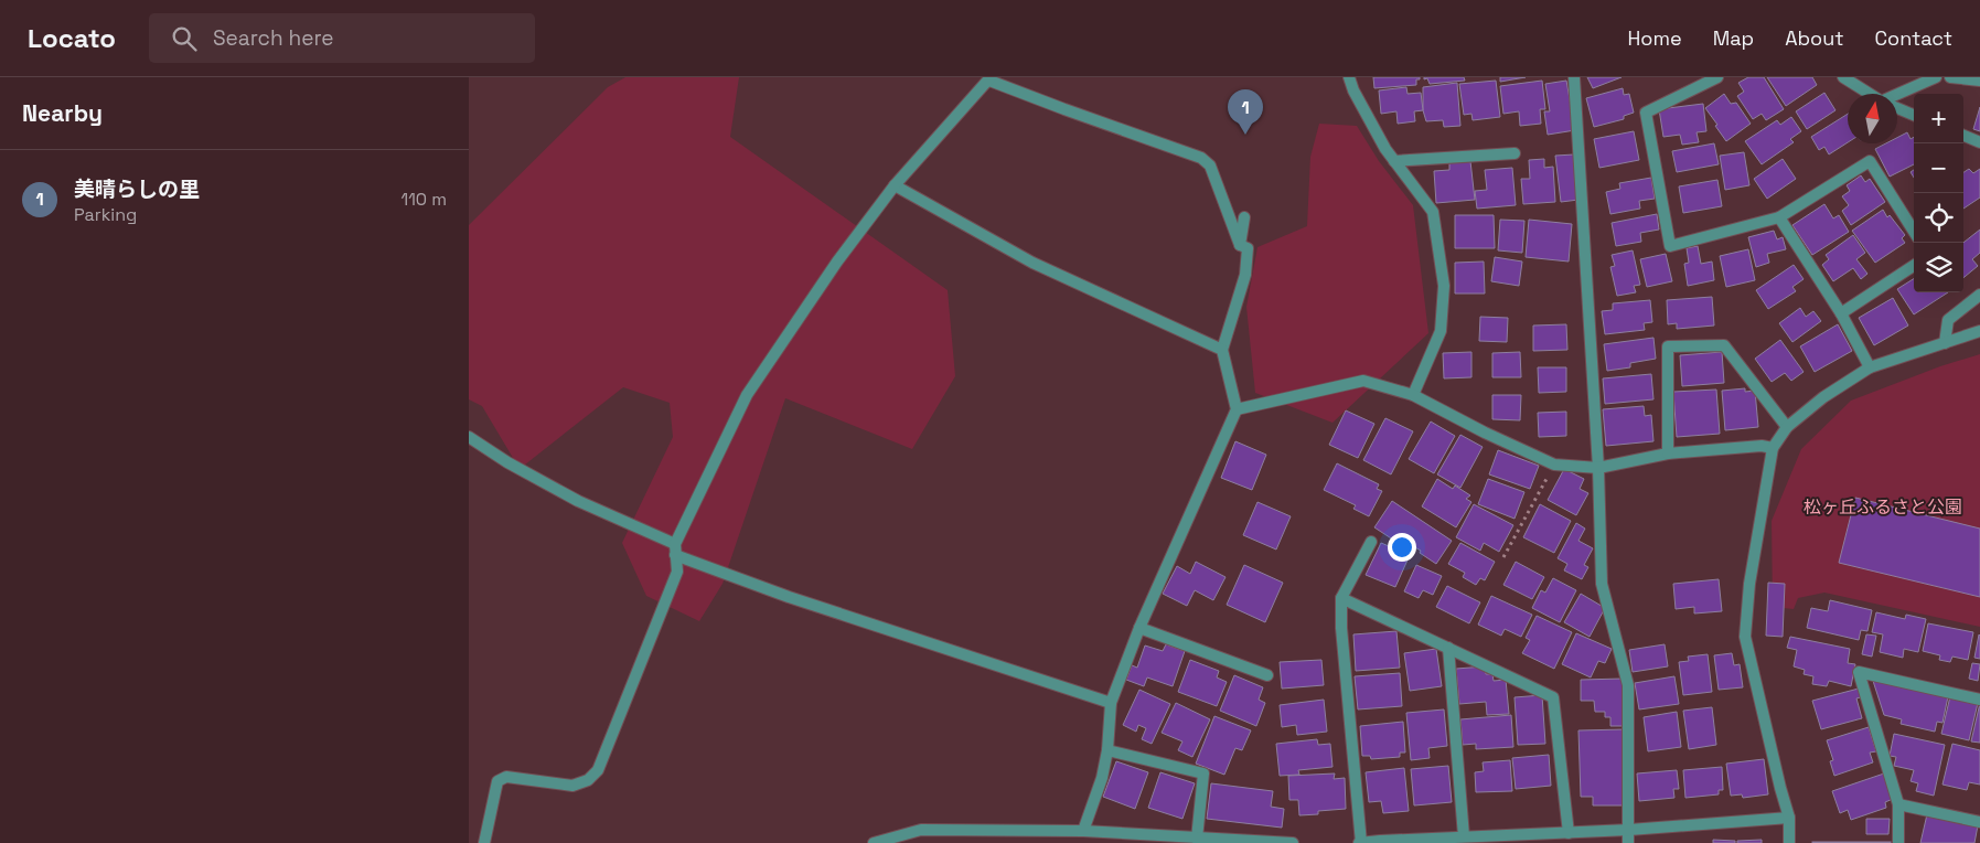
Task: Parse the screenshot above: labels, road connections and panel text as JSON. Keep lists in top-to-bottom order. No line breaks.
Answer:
{"parks":["松ヶ丘ふるさと公園"],"north":"top","page":{"header":"Locato","search":"Search here","nav":["Home","Map","About","Contact"],"heading":"Nearby","pins":"1","map_buttons":["+","−"],"list":[{"mark":"1","name":"美晴らしの里","note":"Parking","value":"110 m"}]}}
